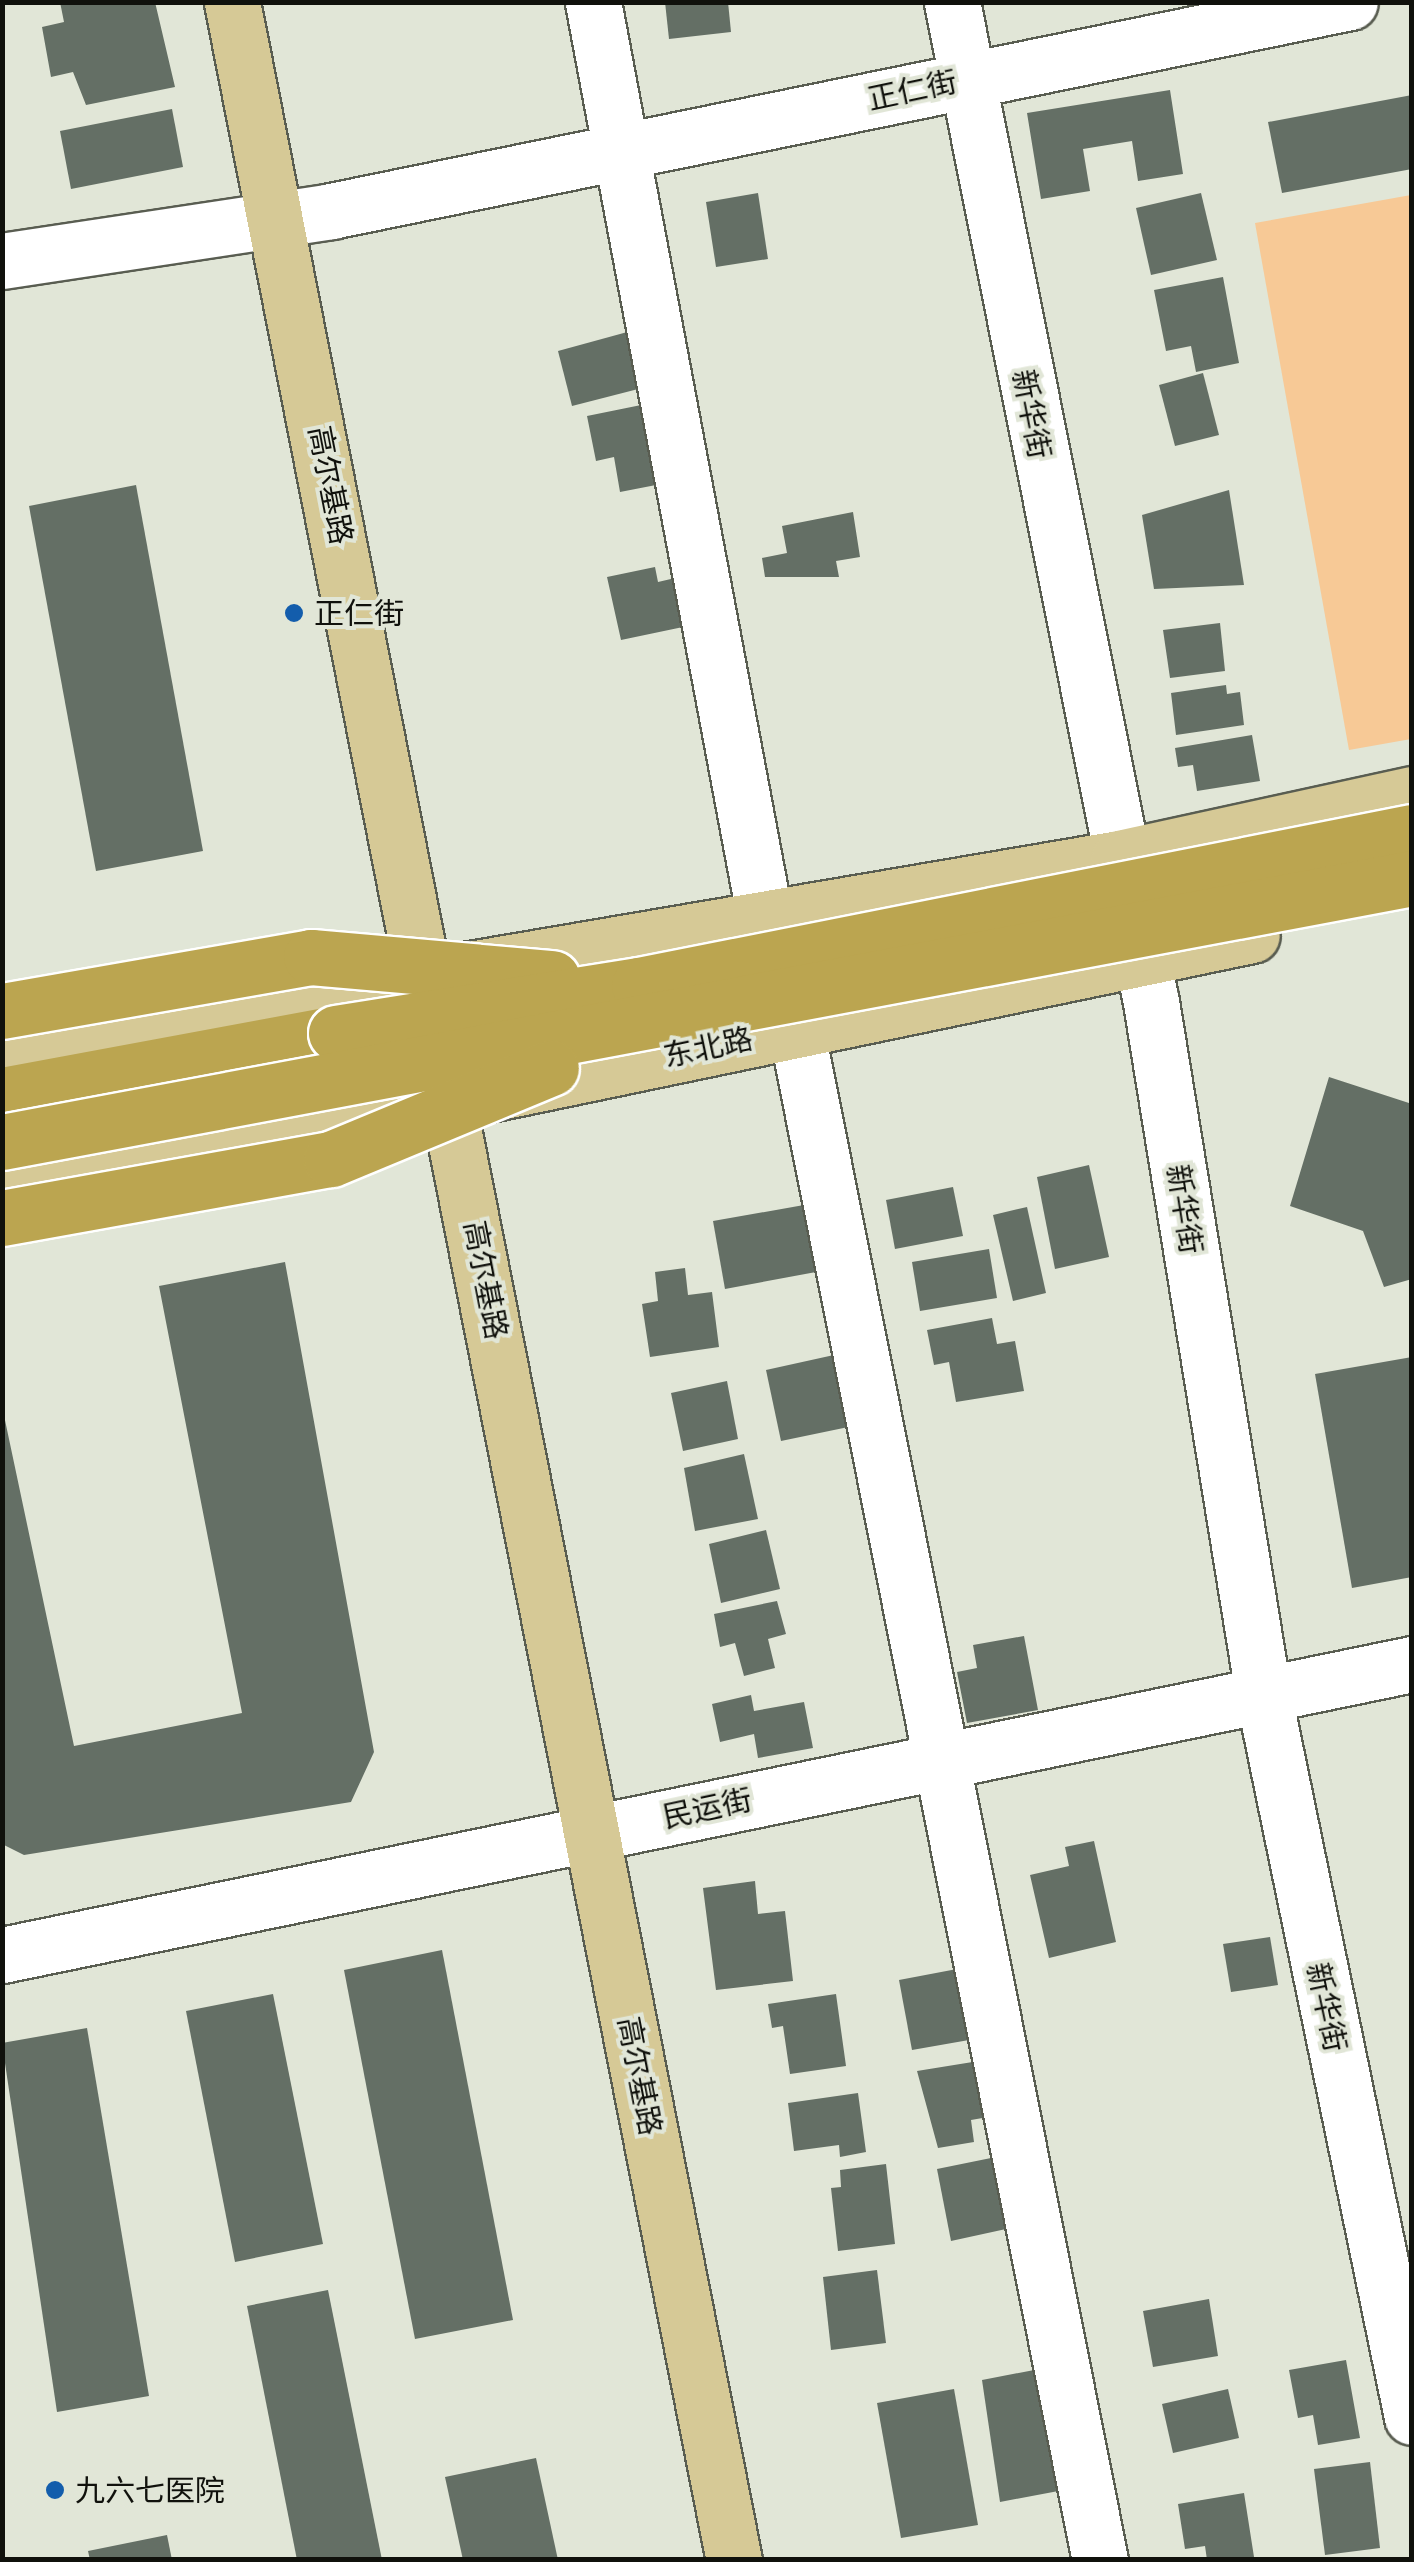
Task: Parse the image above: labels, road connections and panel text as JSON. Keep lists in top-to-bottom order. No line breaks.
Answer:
{"streets":{"highway":["东北路"],"main road":["高尔基路"],"street":["正仁街","新华街","民运街"]},"crossings":[["正仁街","新华街"],["正仁街","高尔基路"],["新华街","东北路"],["新华街","民运街"],["高尔基路","东北路"],["高尔基路","民运街"]],"places":["正仁街","九六七医院"]}
